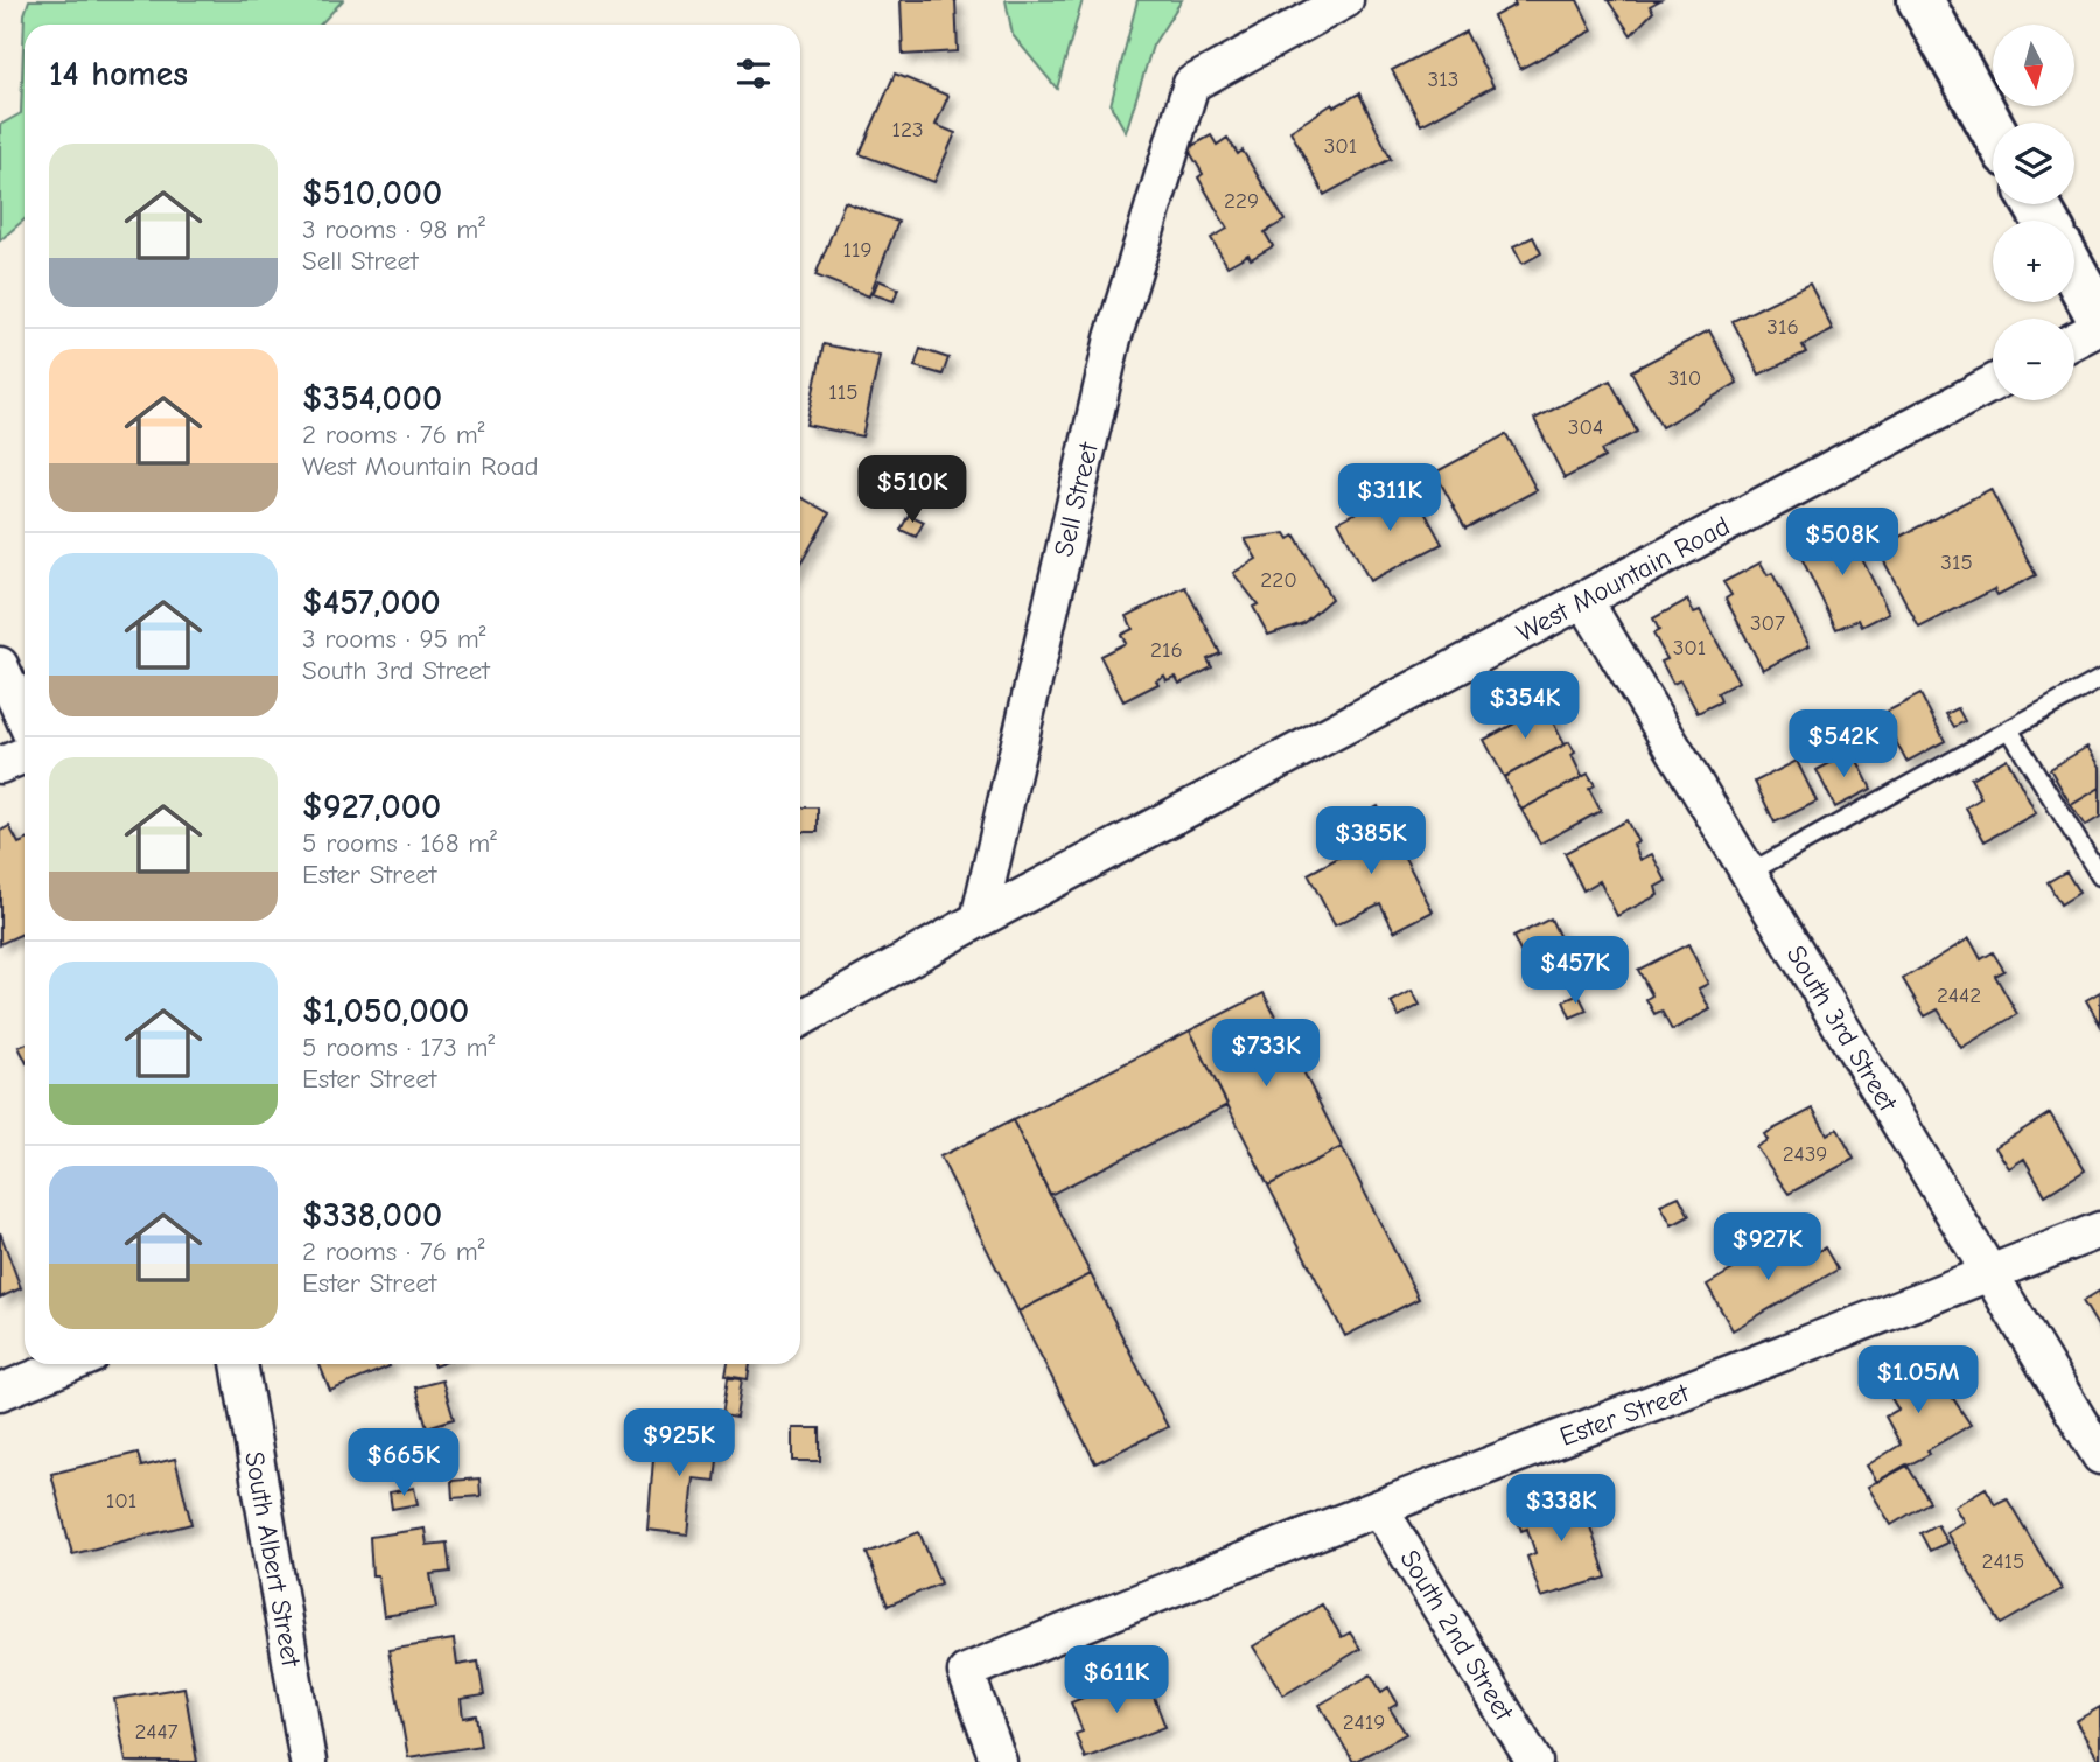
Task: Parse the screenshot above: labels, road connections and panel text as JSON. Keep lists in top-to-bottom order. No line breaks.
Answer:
{"streets":{"street":["Sell Street","West Mountain Road","South 3rd Street","Ester Street","South Albert Street","South 2nd Street"]},"crossings":[["Sell Street","West Mountain Road"],["West Mountain Road","South 3rd Street"],["South 3rd Street","Ester Street"],["Ester Street","South 2nd Street"]],"house_numbers":["313","123","301","229","119","316","310","115","304","315","220","307","301","216","2442","2439","101","2415","2419","2447"],"north":"bottom","page":{"map_buttons":["+","−"],"heading":"14 homes","list":[{"name":"$510,000","note":"3 rooms · 98 m² · Sell Street"},{"name":"$354,000","note":"2 rooms · 76 m² · West Mountain Road"},{"name":"$457,000","note":"3 rooms · 95 m² · South 3rd Street"},{"name":"$927,000","note":"5 rooms · 168 m² · Ester Street"},{"name":"$1,050,000","note":"5 rooms · 173 m² · Ester Street"},{"name":"$338,000","note":"2 rooms · 76 m² · Ester Street"}],"price":["$510K","$311K","$508K","$354K","$542K","$385K","$457K","$733K","$927K","$1.05M","$925K","$665K","$338K","$611K"]}}
